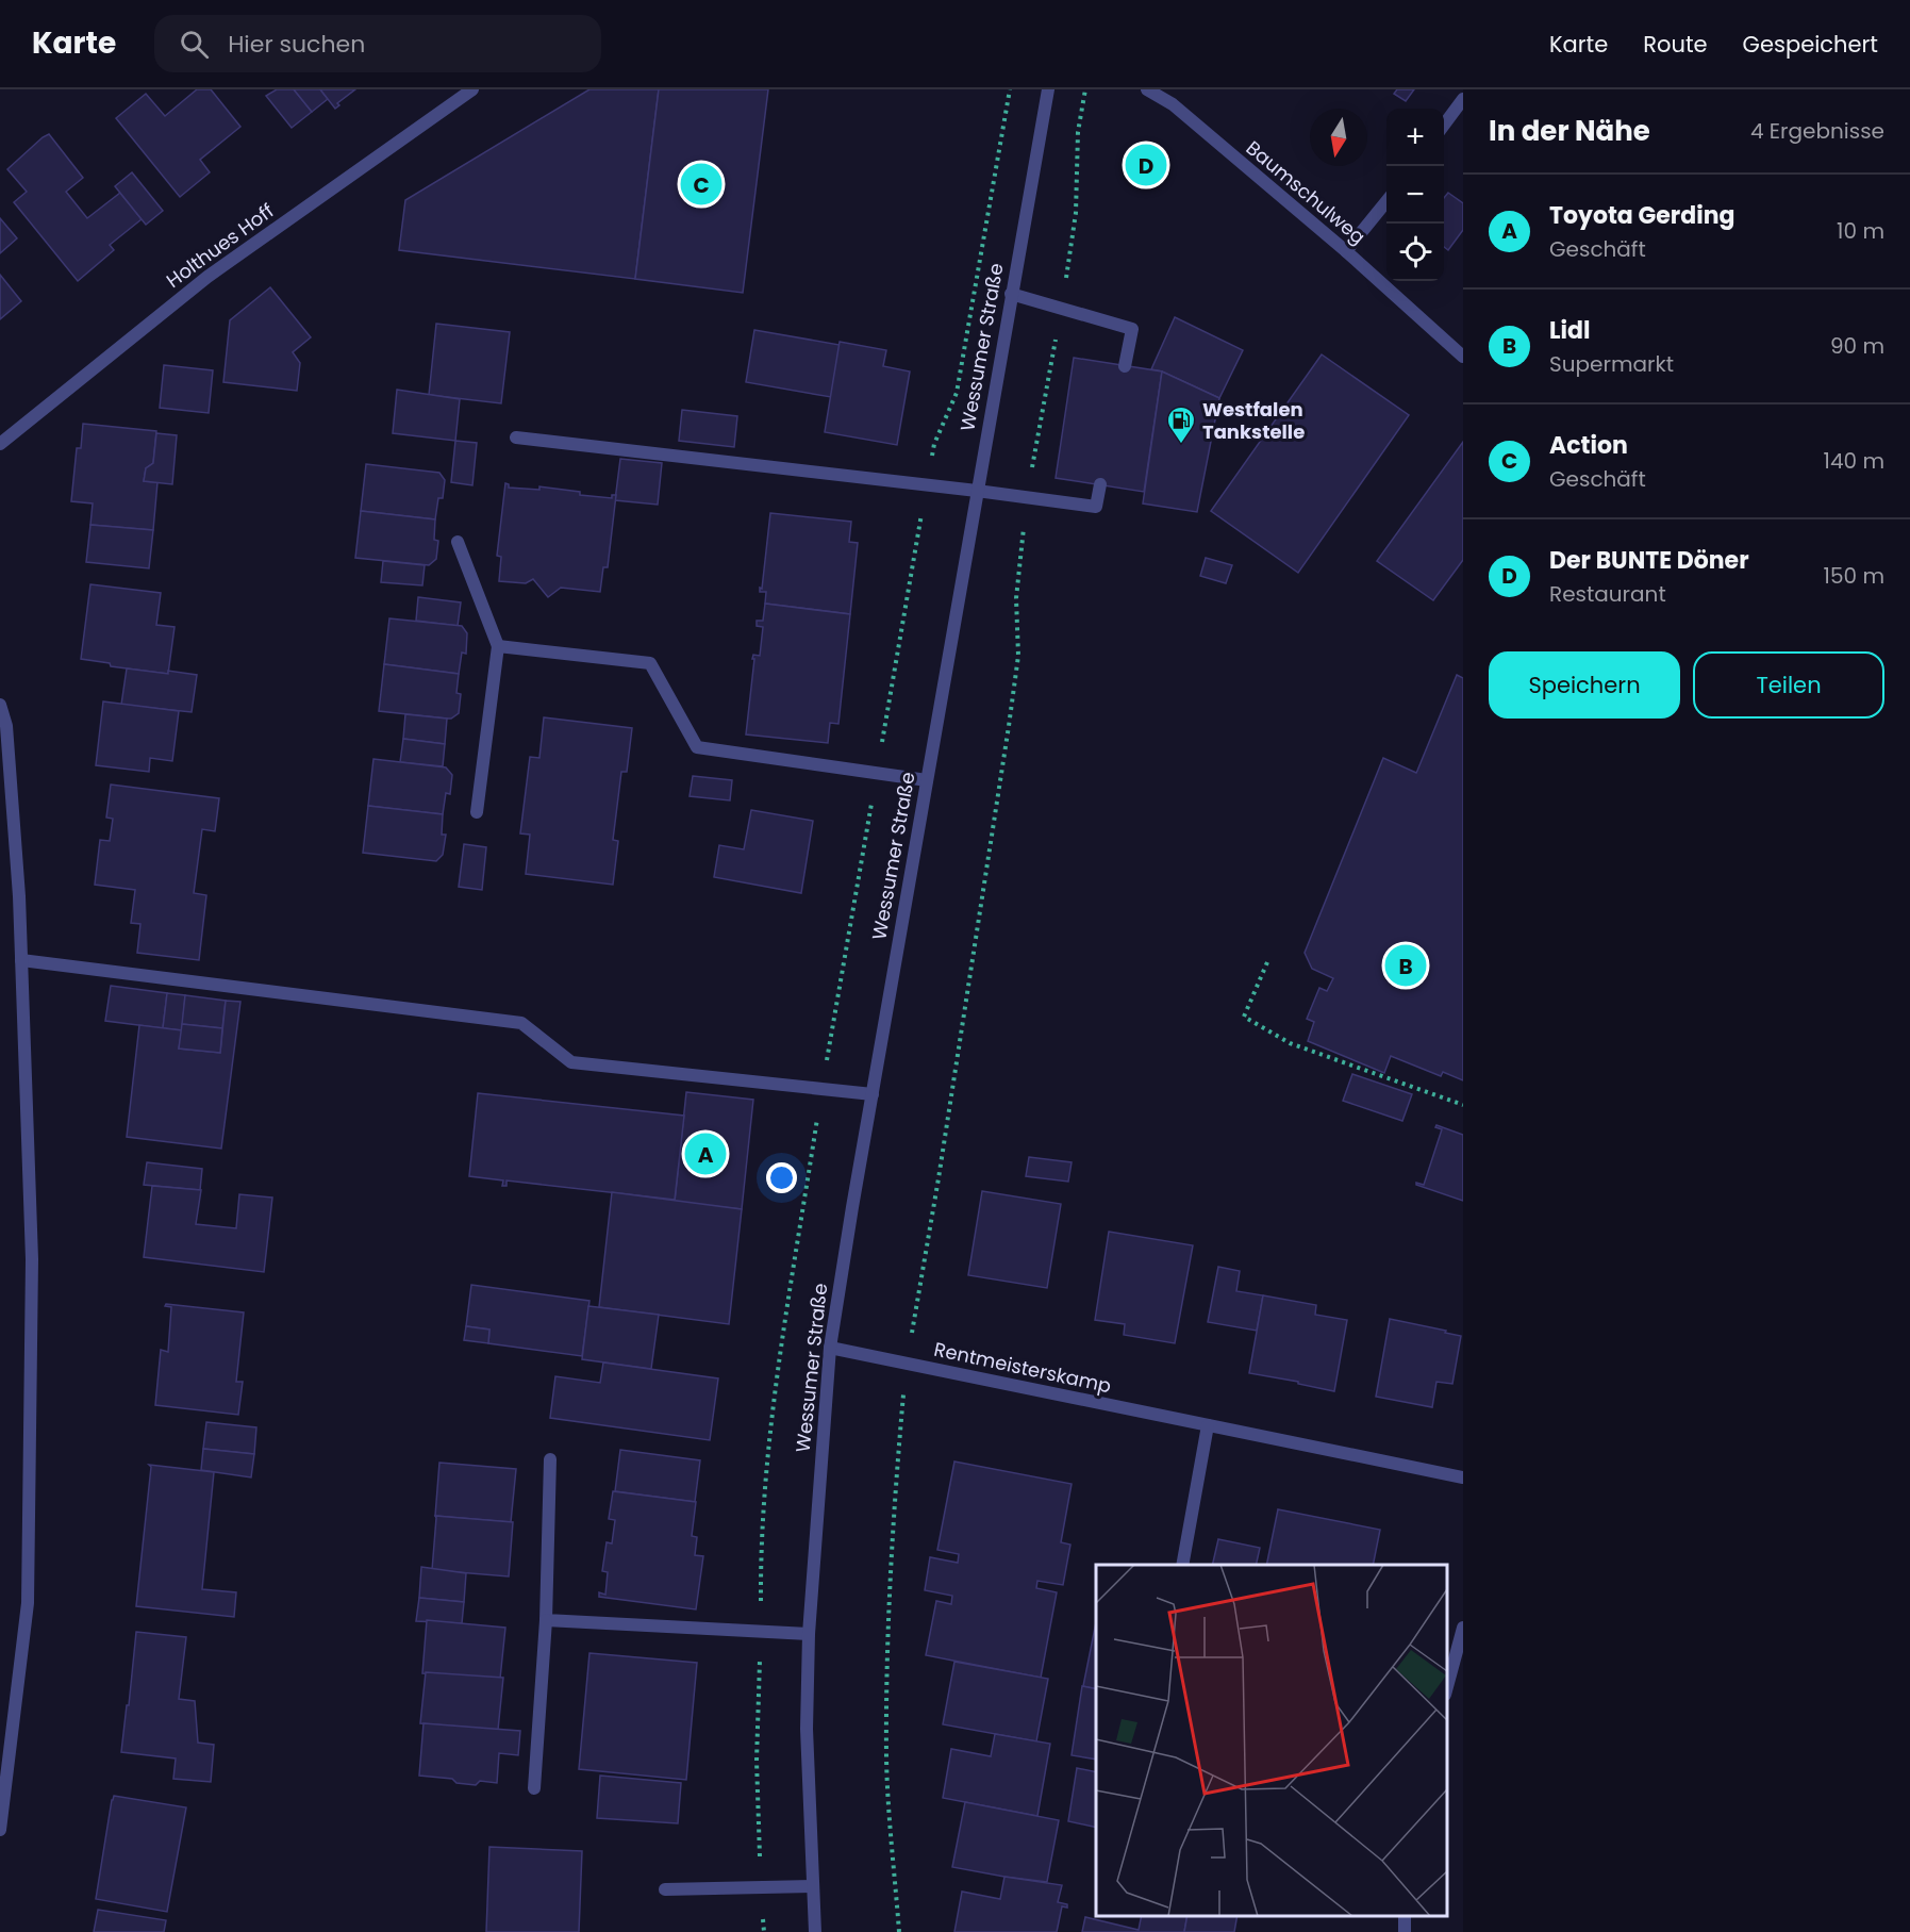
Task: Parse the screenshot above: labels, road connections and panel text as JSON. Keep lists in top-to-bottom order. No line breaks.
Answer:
{"streets":{"street":["Baumschulweg","Holthues Hoff","Wessumer Straße","Rentmeisterskamp"]},"crossings":[["Wessumer Straße","Rentmeisterskamp"]],"places":{"fuel station":["Westfalen Tankstelle"]},"north":"bottom","page":{"header":"Karte","search":"Hier suchen","nav":["Karte","Route","Gespeichert"],"heading":["In der Nähe","4 Ergebnisse"],"map_buttons":["+","−"],"pins":["D","C","B","A"],"list":[{"mark":"A","name":"Toyota Gerding","note":"Geschäft","value":"10 m"},{"mark":"B","name":"Lidl","note":"Supermarkt","value":"90 m"},{"mark":"C","name":"Action","note":"Geschäft","value":"140 m"},{"mark":"D","name":"Der BUNTE Döner","note":"Restaurant","value":"150 m"}],"buttons":["Speichern","Teilen"]}}
